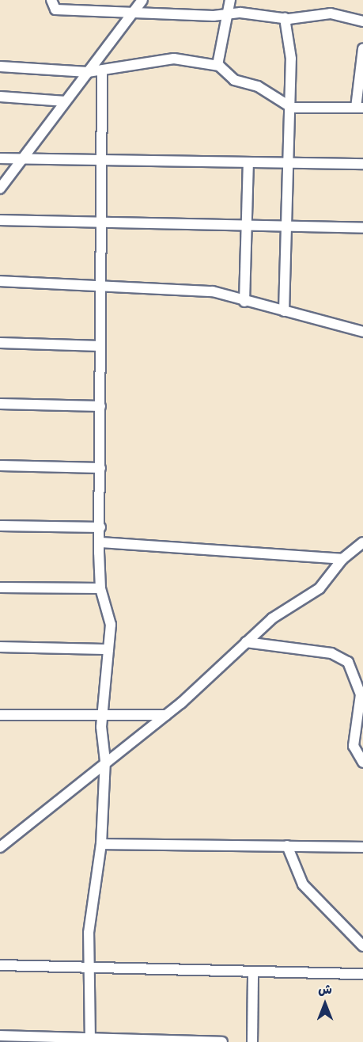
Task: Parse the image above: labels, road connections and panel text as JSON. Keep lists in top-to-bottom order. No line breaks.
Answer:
{"north":"top"}
